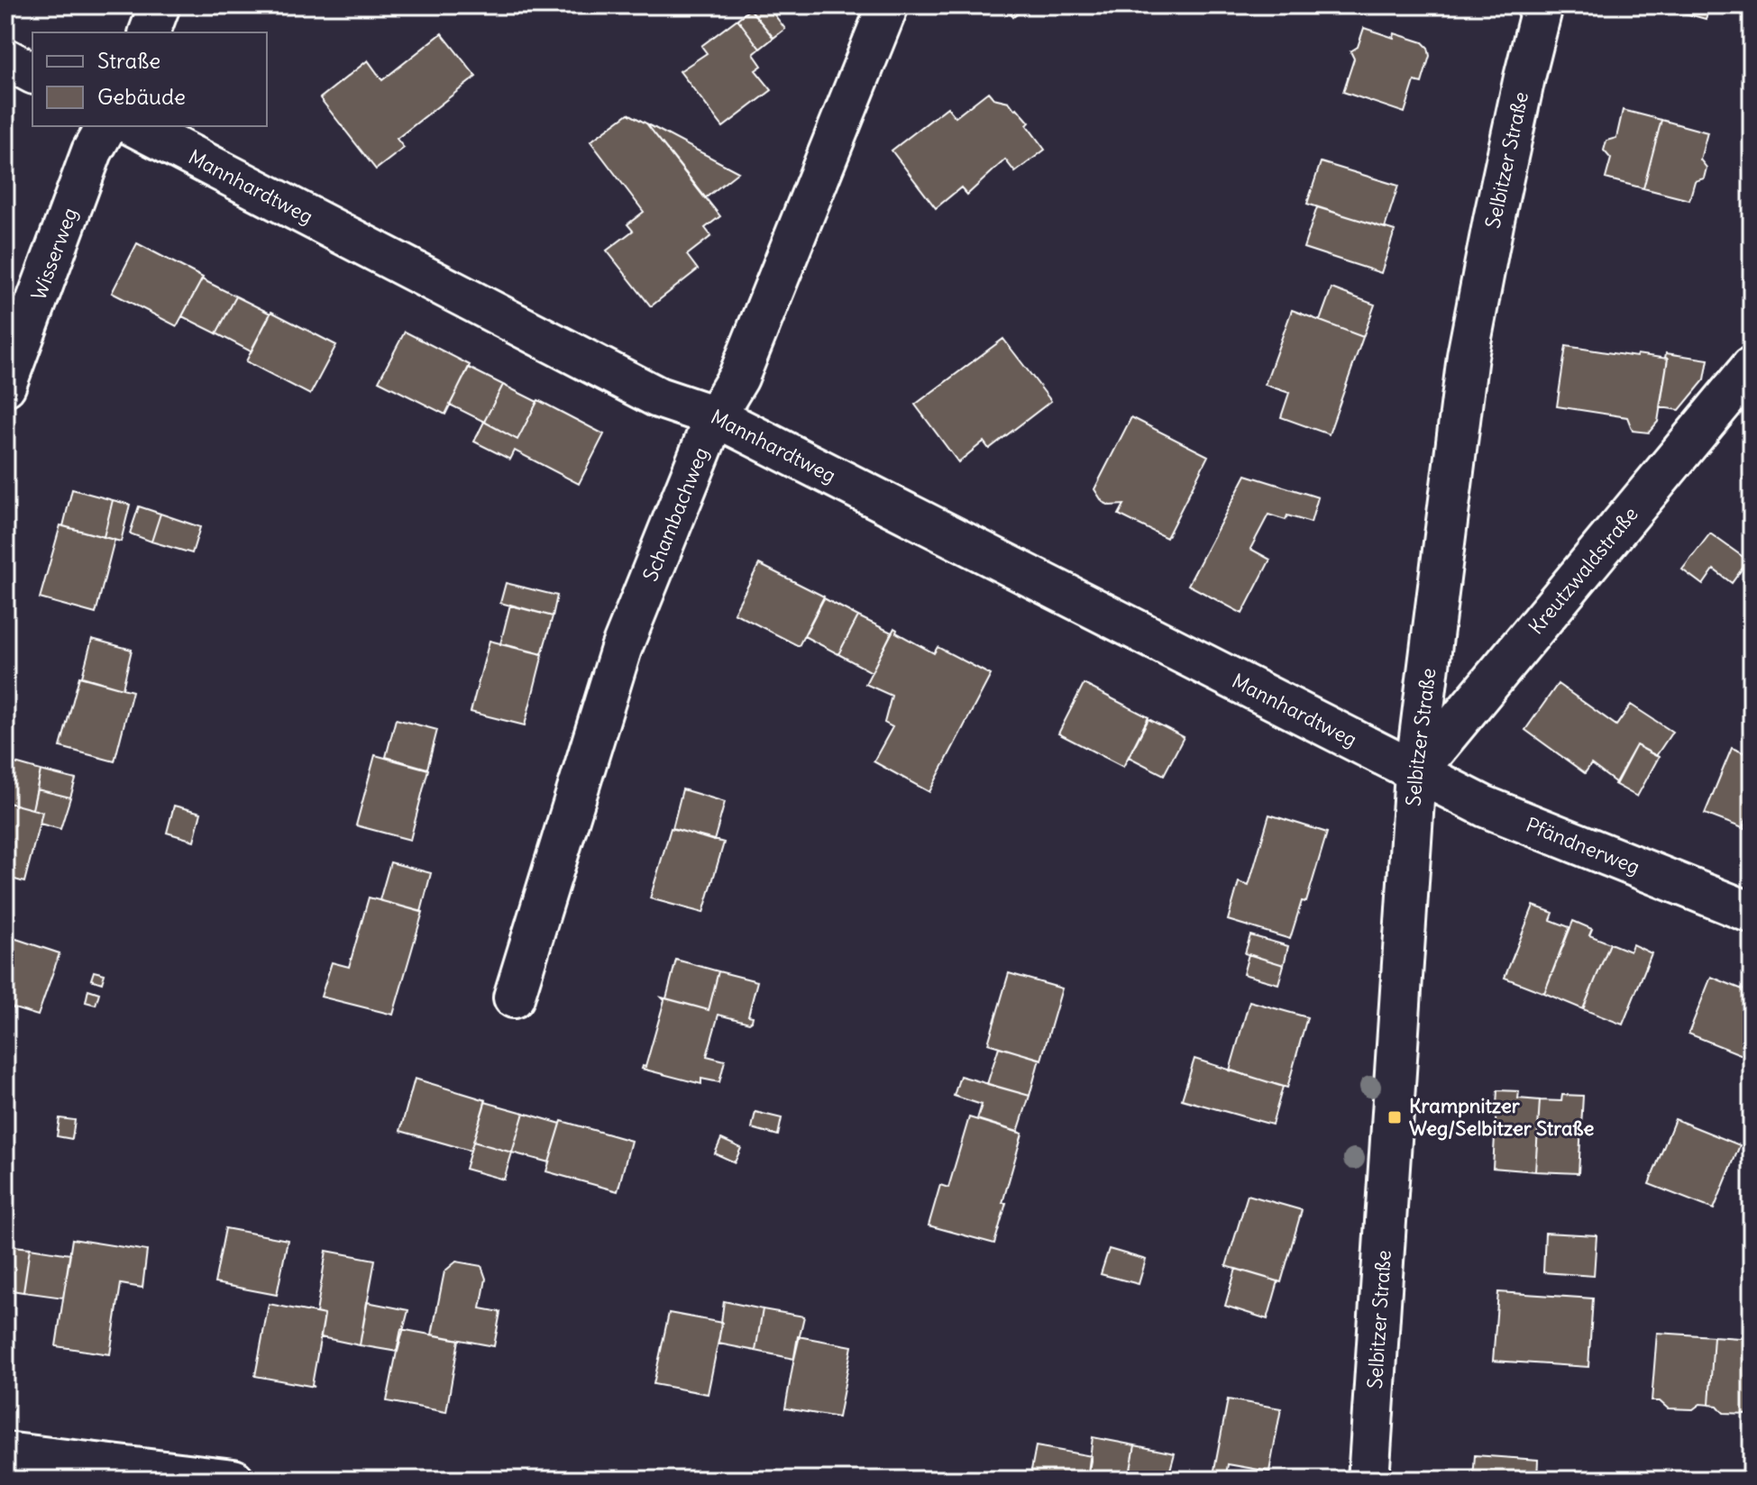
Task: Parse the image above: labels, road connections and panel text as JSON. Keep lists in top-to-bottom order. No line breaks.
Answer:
{"streets":{"street":["Selbitzer Straße","Mannhardtweg","Wisserweg","Schambachweg","Kreutzwaldstraße","Pfändnerweg"]},"crossings":[["Selbitzer Straße","Mannhardtweg"],["Selbitzer Straße","Kreutzwaldstraße"],["Selbitzer Straße","Pfändnerweg"],["Mannhardtweg","Schambachweg"],["Mannhardtweg","Kreutzwaldstraße"],["Mannhardtweg","Pfändnerweg"],["Kreutzwaldstraße","Pfändnerweg"]],"places":{"transit":["Krampnitzer Weg/Selbitzer Straße"]},"legend":["Straße","Gebäude"]}
